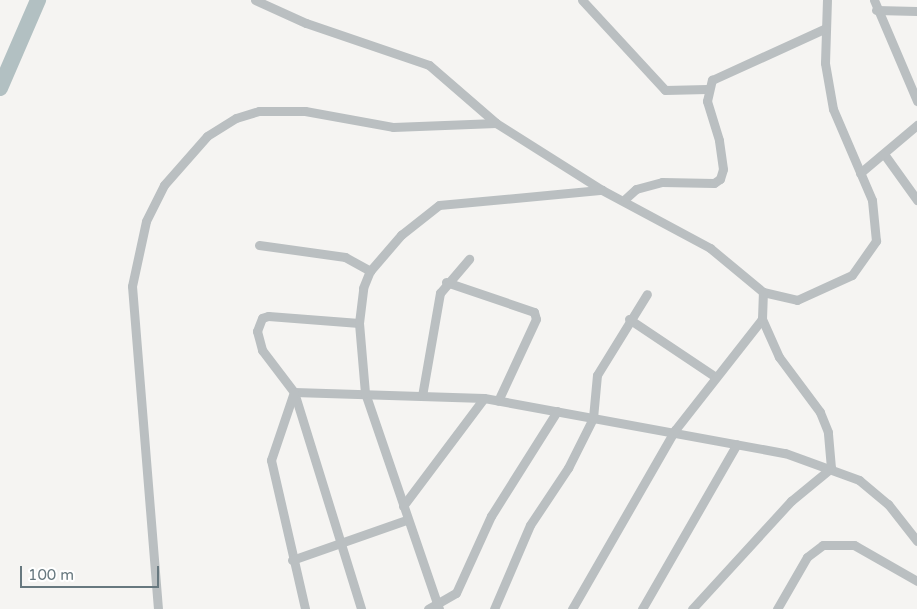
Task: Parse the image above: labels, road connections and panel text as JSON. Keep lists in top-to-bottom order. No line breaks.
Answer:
{"scale_bar":"100 m"}
